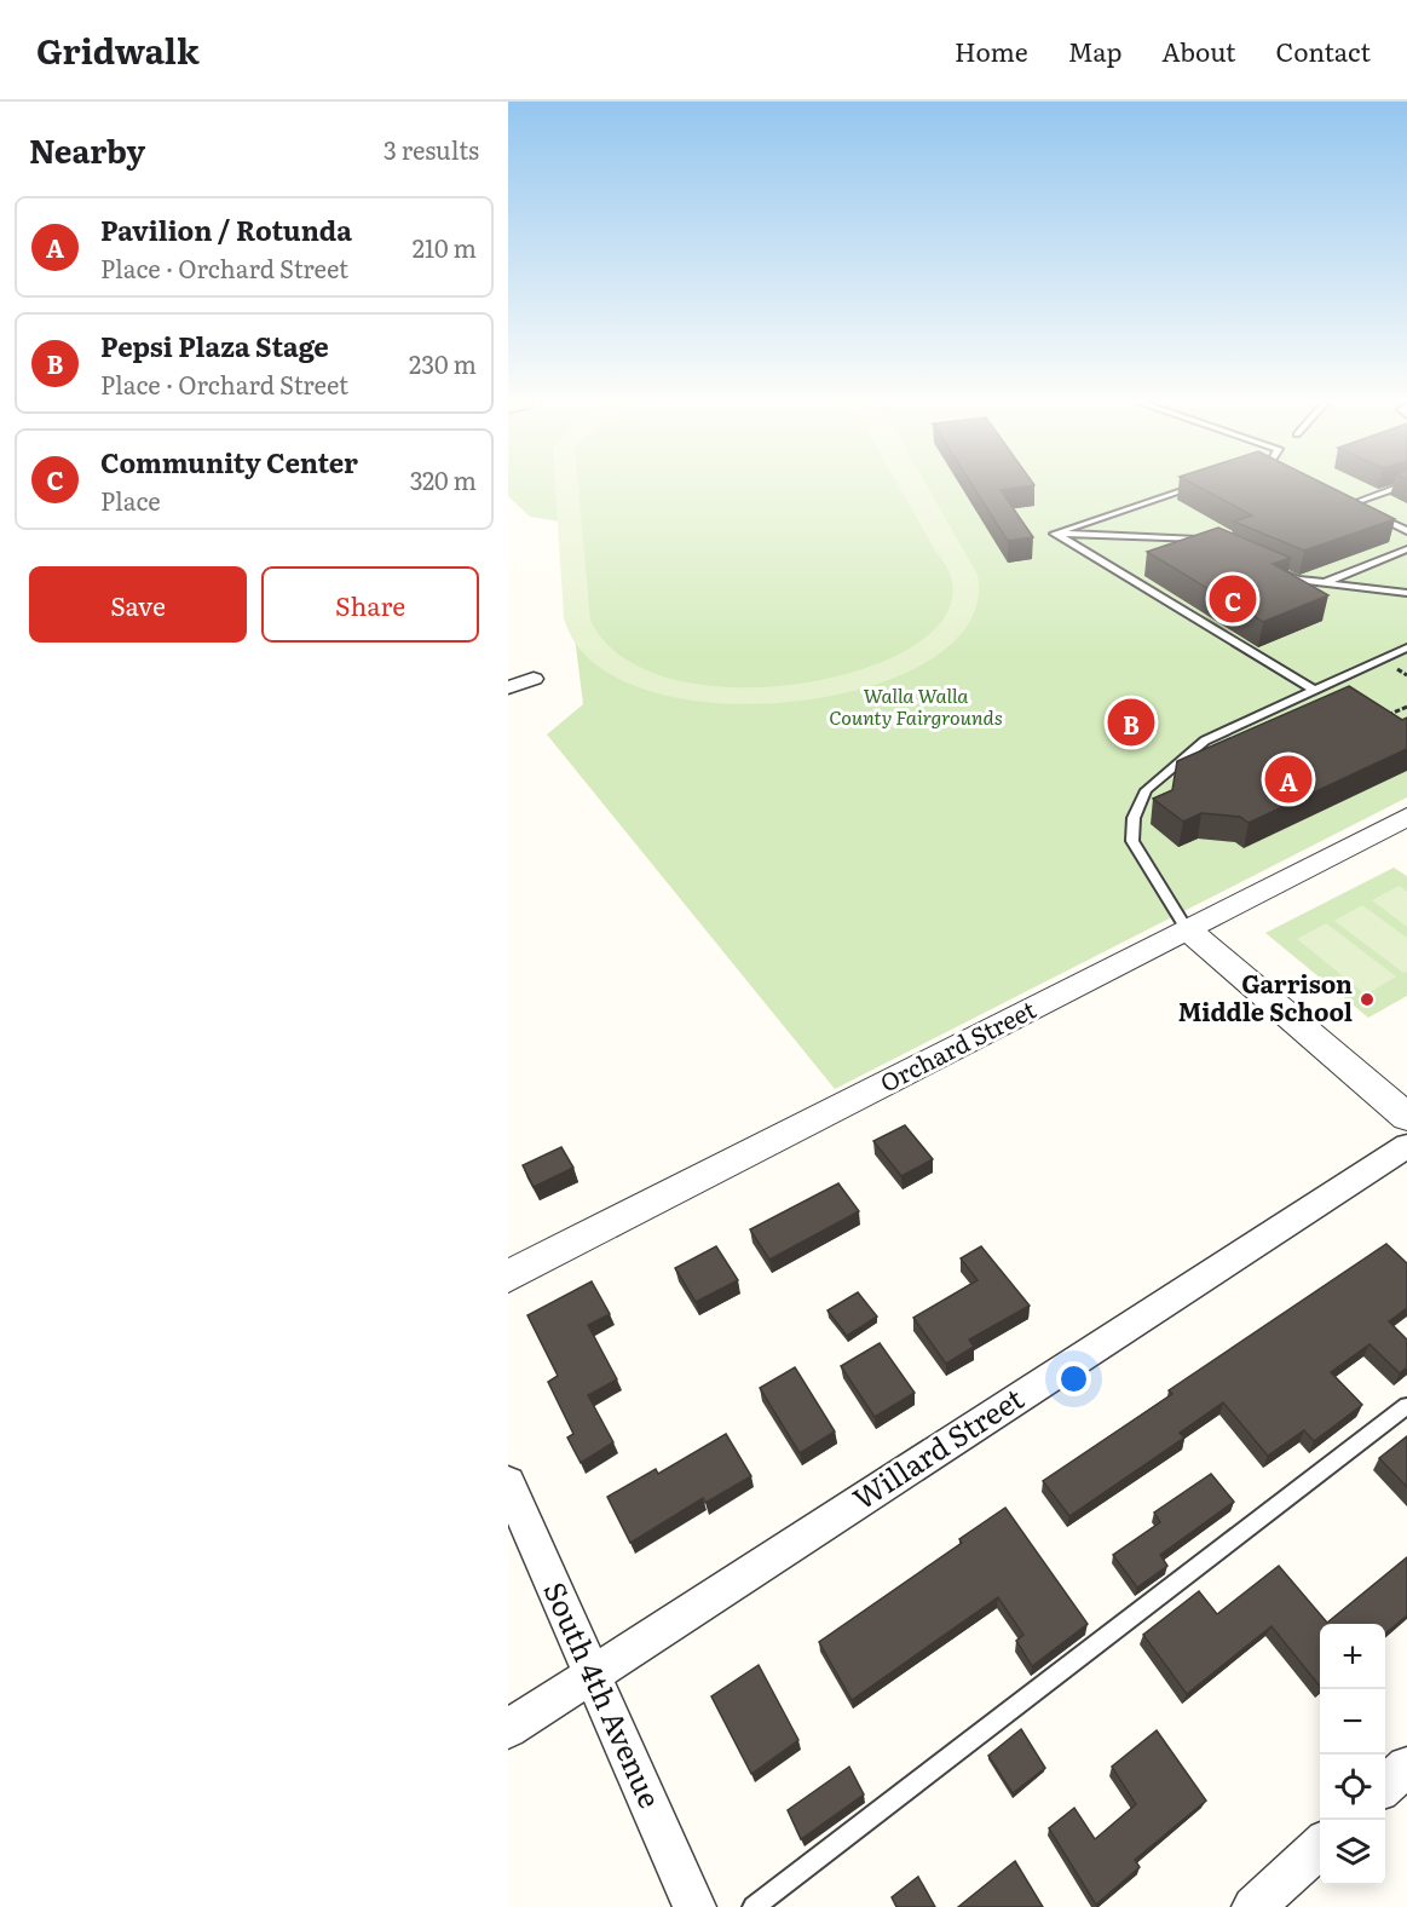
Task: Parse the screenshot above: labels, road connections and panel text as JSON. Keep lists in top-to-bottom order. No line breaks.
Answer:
{"streets":{"street":["Orchard Street","Willard Street","South 4th Avenue"]},"crossings":[["Willard Street","South 4th Avenue"]],"parks":["Walla Walla County Fairgrounds"],"places":["Garrison Middle School"],"page":{"header":"Gridwalk","nav":["Home","Map","About","Contact"],"heading":["Nearby","3 results"],"list":[{"mark":"A","name":"Pavilion / Rotunda","note":"Place · Orchard Street","value":"210 m"},{"mark":"B","name":"Pepsi Plaza Stage","note":"Place · Orchard Street","value":"230 m"},{"mark":"C","name":"Community Center","note":"Place","value":"320 m"}],"buttons":["Save","Share"],"pins":["C","B","A"],"map_buttons":["+","−"]}}
